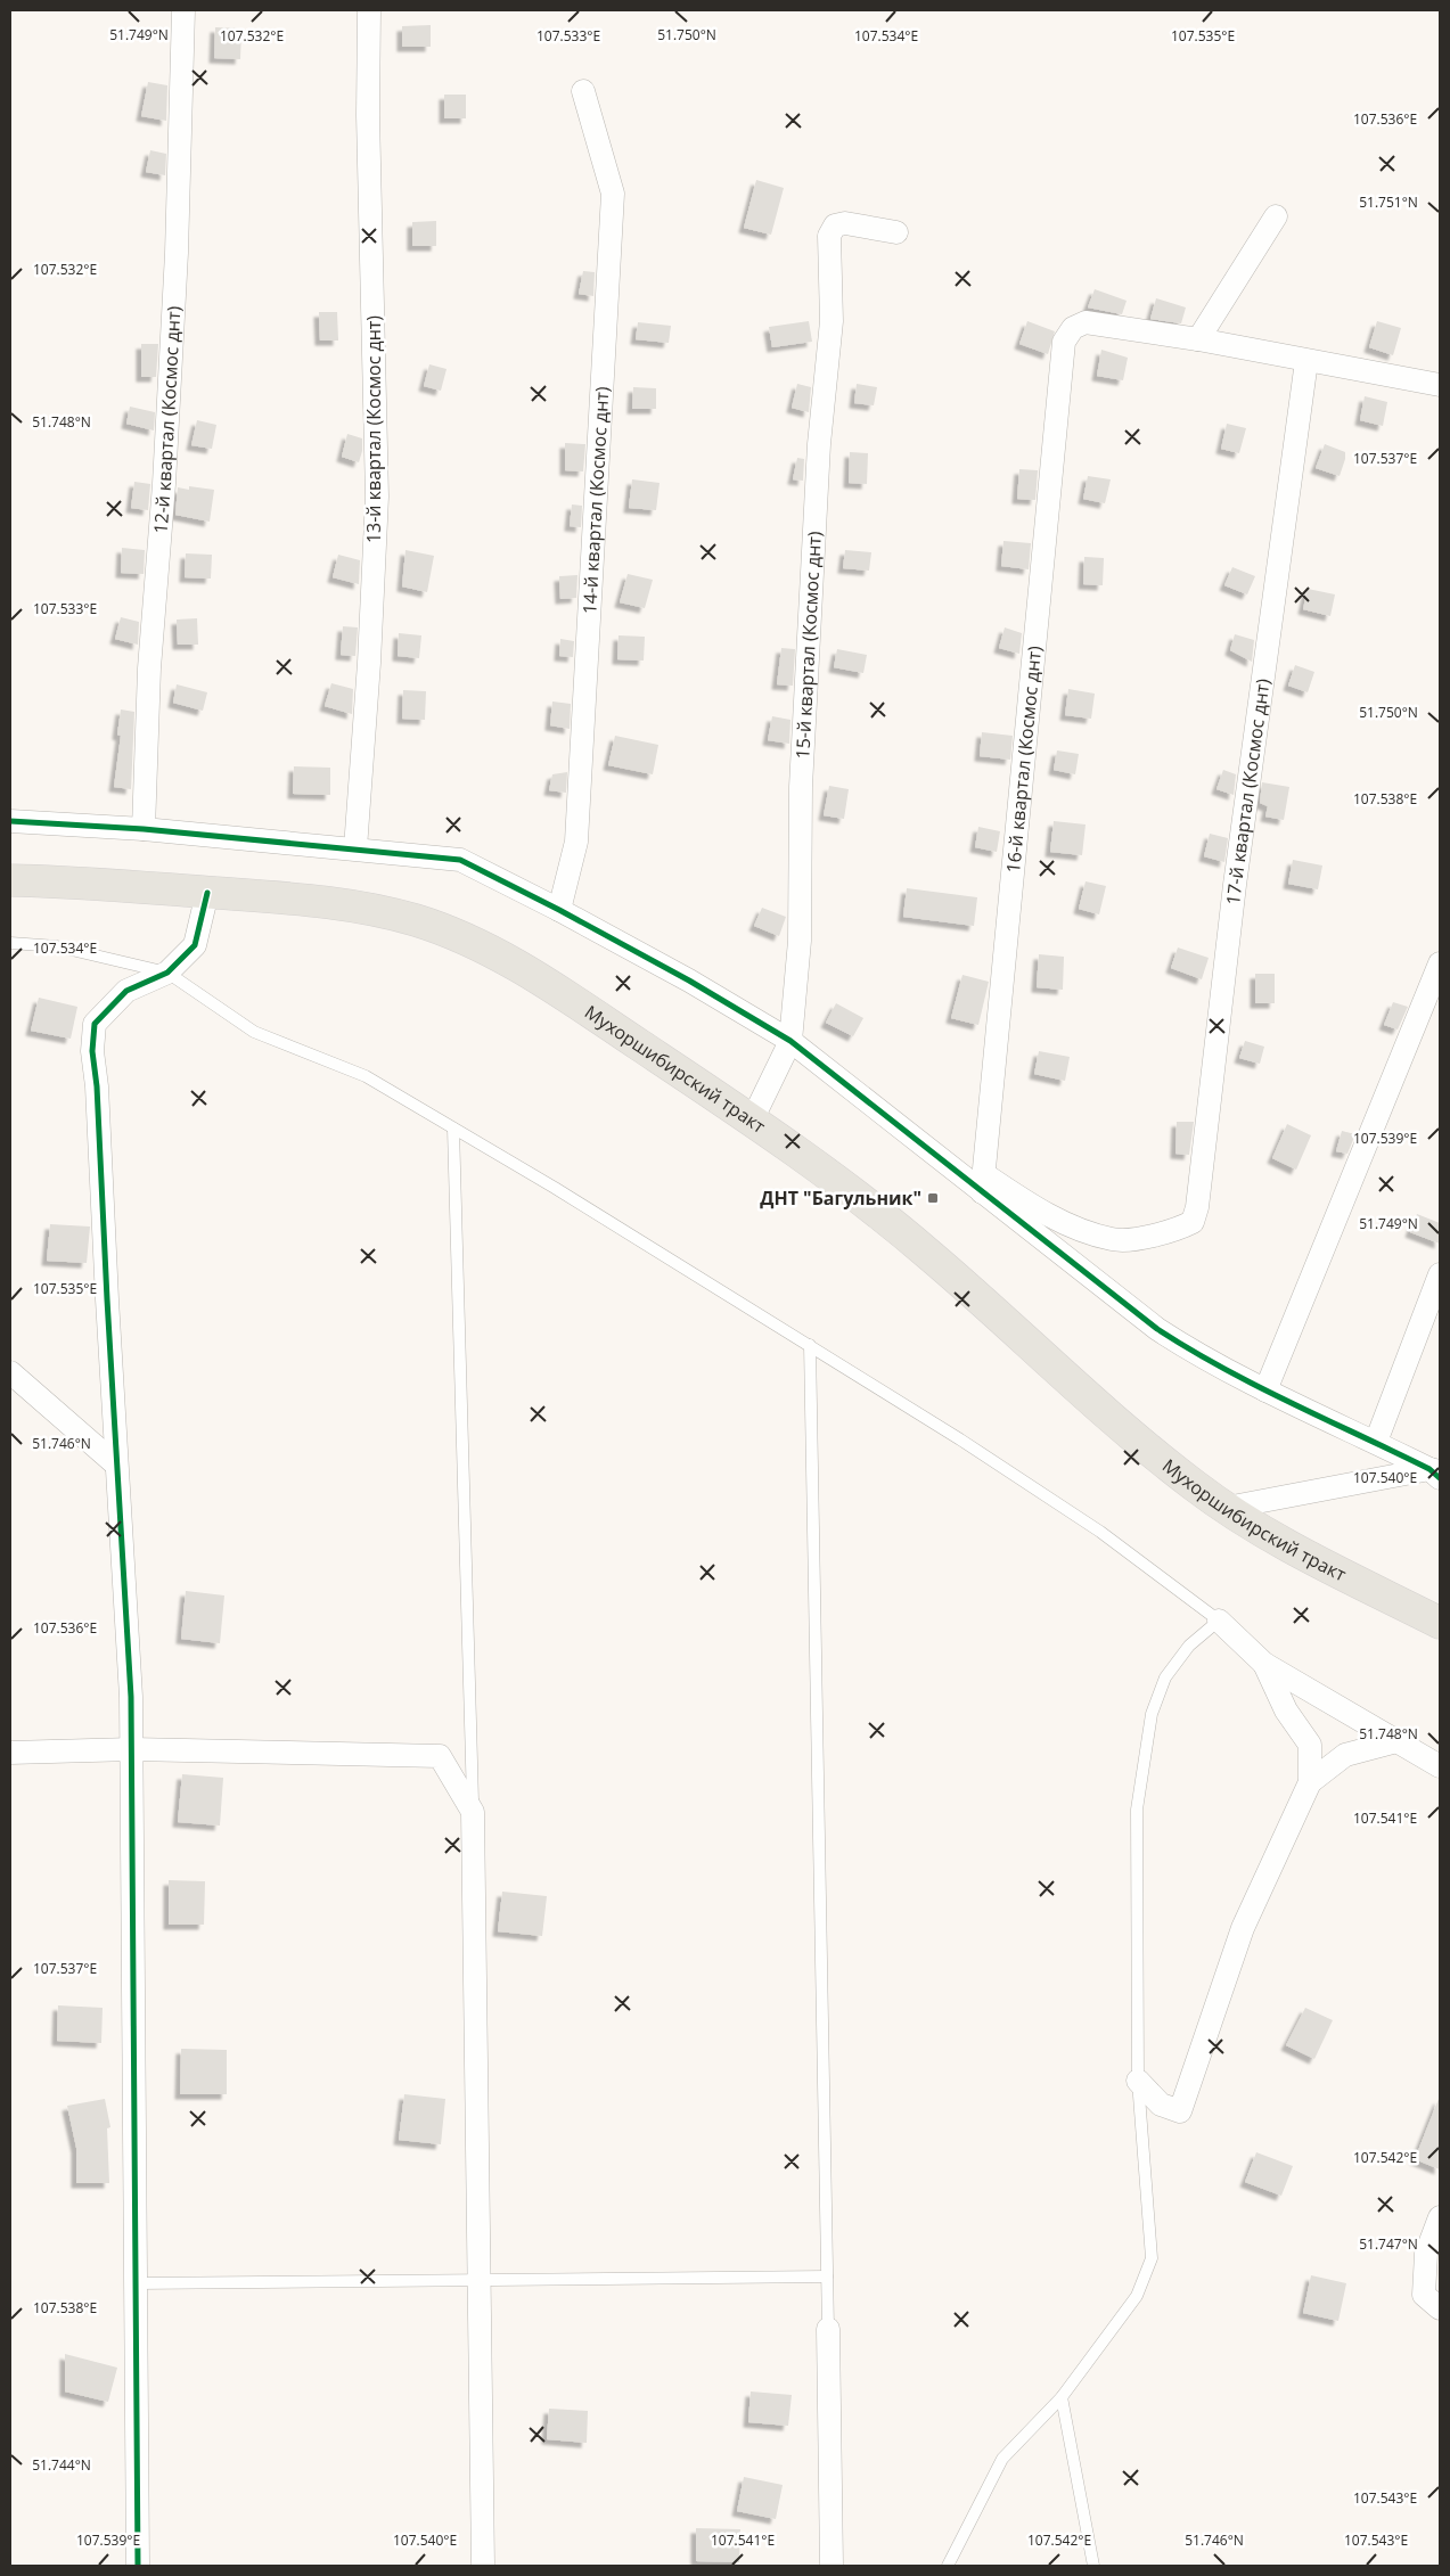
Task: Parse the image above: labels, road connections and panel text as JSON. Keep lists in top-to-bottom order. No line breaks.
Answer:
{"streets":{"main road":["Мухоршибирский тракт"],"street":["12-й квартал (Космос днт)","13-й квартал (Космос днт)","14-й квартал (Космос днт)","15-й квартал (Космос днт)","16-й квартал (Космос днт)","17-й квартал (Космос днт)"]},"crossings":[["15-й квартал (Космос днт)","Мухоршибирский тракт"],["16-й квартал (Космос днт)","17-й квартал (Космос днт)"]],"places":{"transit":["ДНТ \"Багульник\""]},"coordinates":["51.750°N","51.749°N","107.532°E","107.533°E","107.534°E","107.535°E","107.536°E","51.751°N","51.748°N","107.537°E","107.538°E","107.539°E","51.746°N","107.540°E","107.541°E","107.542°E","51.747°N","51.744°N","107.543°E"]}
